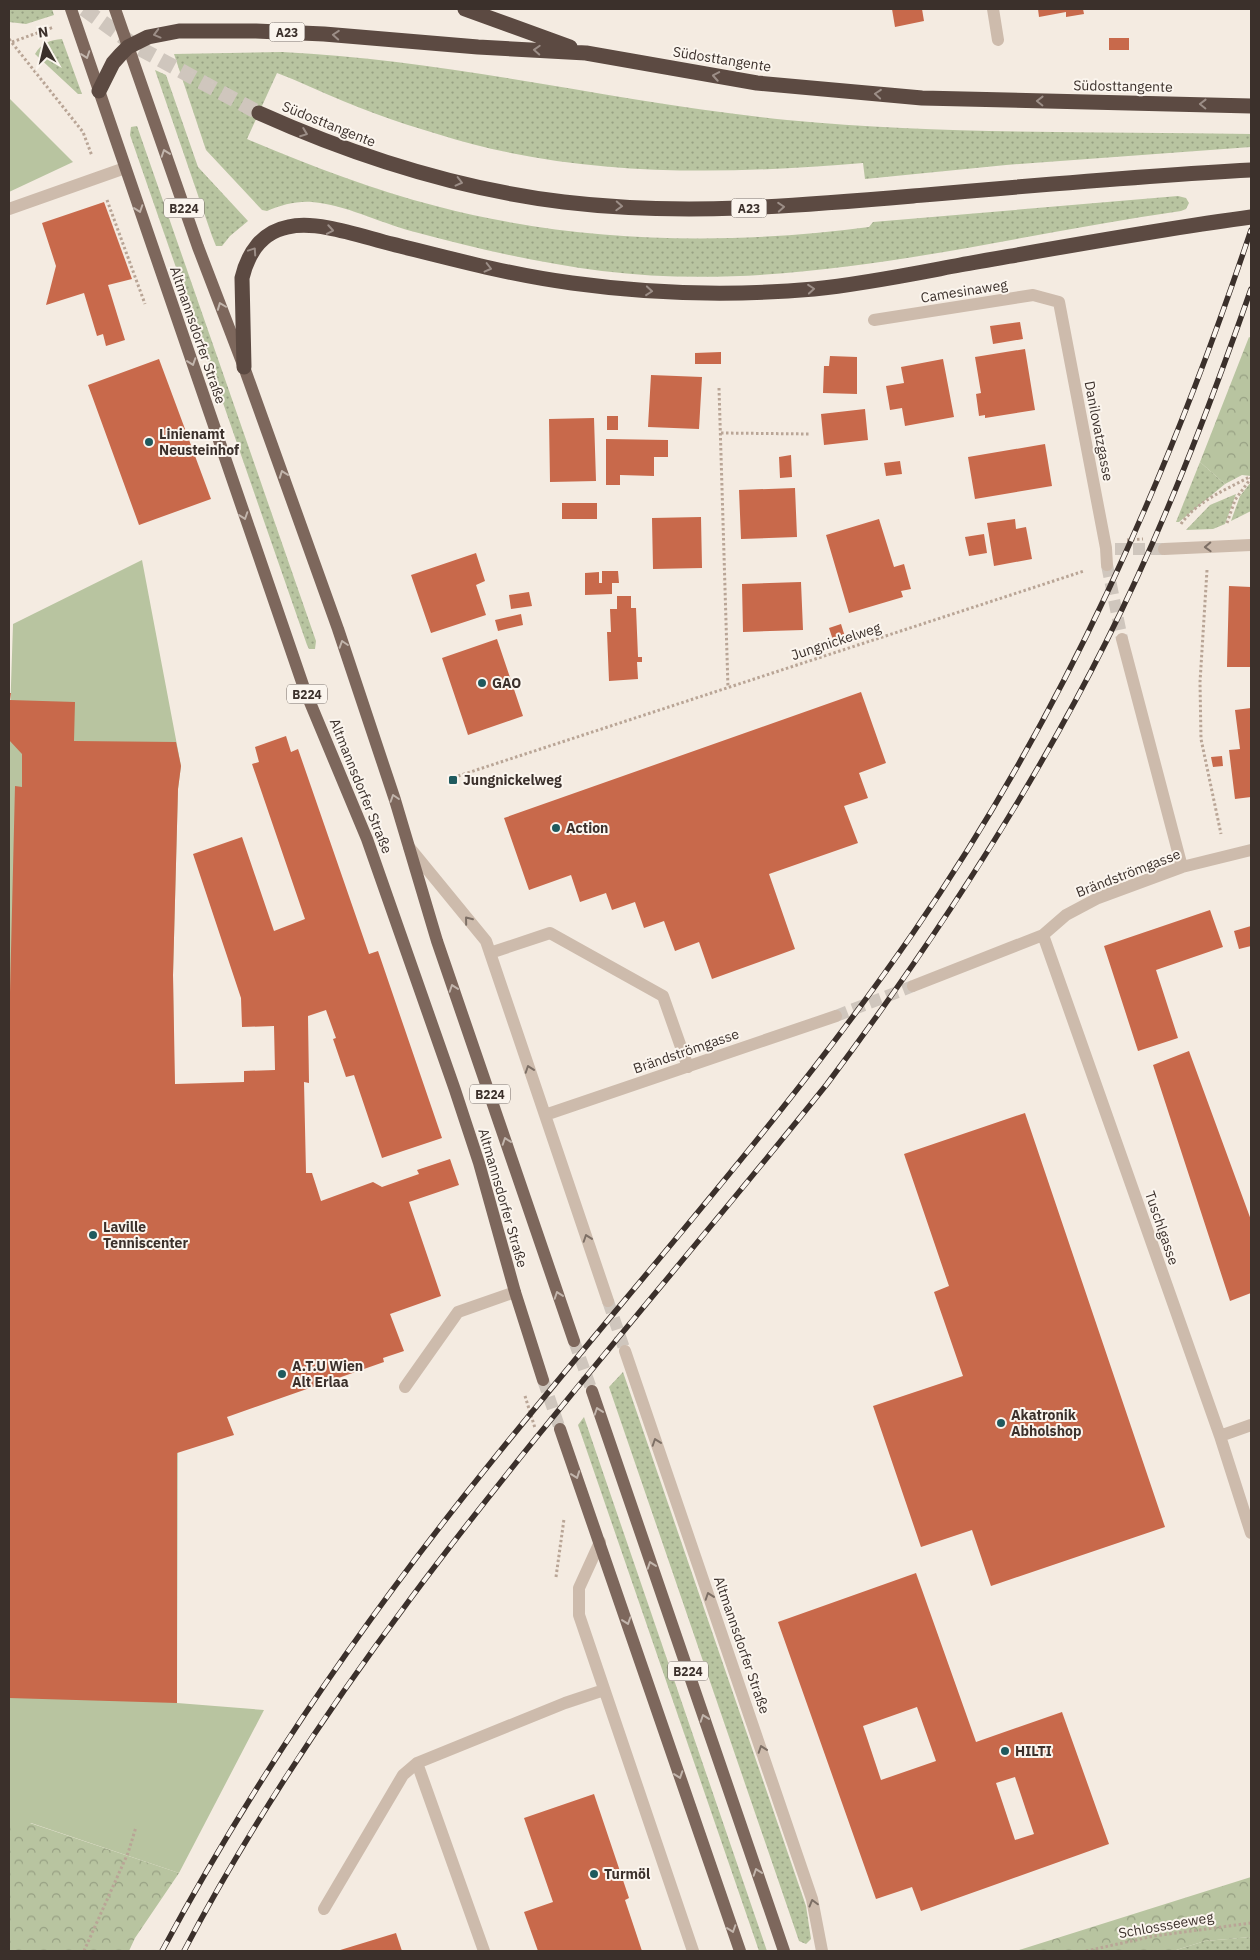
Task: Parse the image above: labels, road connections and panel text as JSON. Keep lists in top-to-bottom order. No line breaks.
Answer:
{"streets":{"highway":["A23","Südosttangente"],"main road":["B224","Altmannsdorfer Straße"],"street":["Camesinaweg","Danilovatzgasse","Brändströmgasse","Tuschlgasse"],"path":["Jungnickelweg","Schlossseeweg"]},"crossings":[["Südosttangente","Altmannsdorfer Straße"],["Camesinaweg","Danilovatzgasse"],["Altmannsdorfer Straße","Brändströmgasse"],["Danilovatzgasse","Jungnickelweg"],["Brändströmgasse","Tuschlgasse"]],"places":{"other":["Linienamt Neusteinhof","GAO","Action","Laville Tenniscenter","A.T.U Wien Alt Erlaa","Akatronik Abholshop","HILTI","Turmöl"],"transit":["Jungnickelweg"]},"north":"top"}
